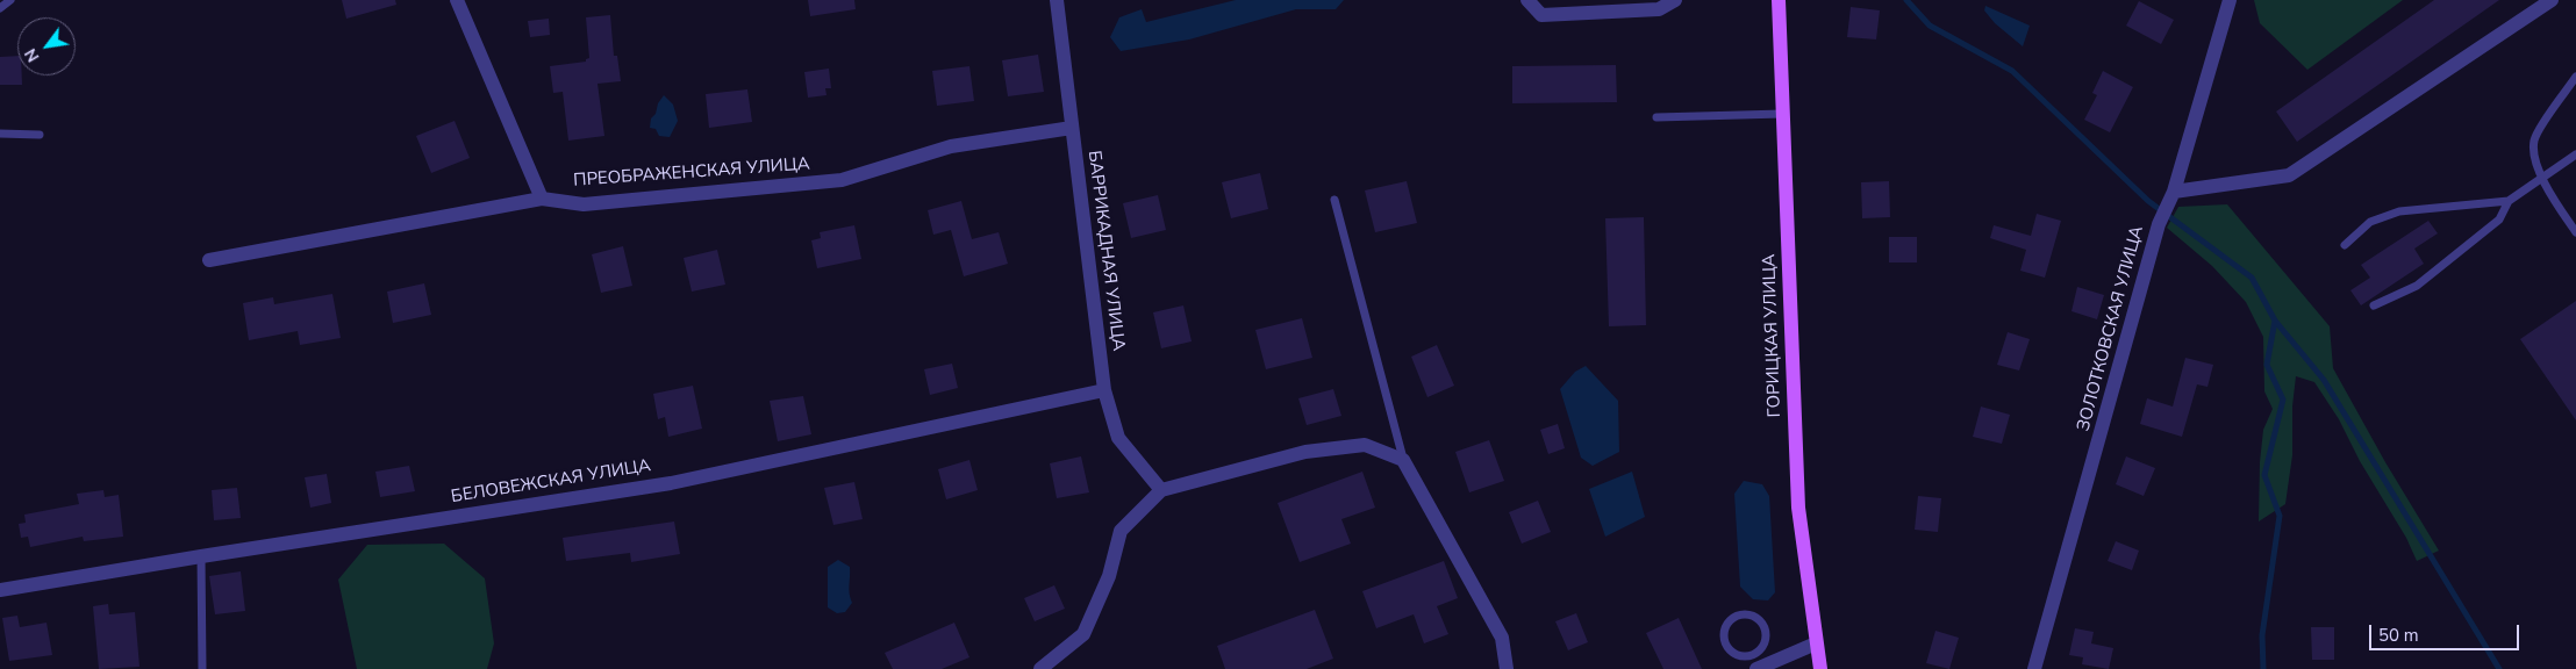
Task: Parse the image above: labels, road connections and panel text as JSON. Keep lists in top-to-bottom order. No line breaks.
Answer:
{"streets":{"main road":["ГОРИЦКАЯ УЛИЦА"],"street":["ПРЕОБРАЖЕНСКАЯ УЛИЦА","БАРРИКАДНАЯ УЛИЦА","ЗОЛОТКОВСКАЯ УЛИЦА","БЕЛОВЕЖСКАЯ УЛИЦА"]},"crossings":[["ПРЕОБРАЖЕНСКАЯ УЛИЦА","БАРРИКАДНАЯ УЛИЦА"],["БАРРИКАДНАЯ УЛИЦА","БЕЛОВЕЖСКАЯ УЛИЦА"]],"scale_bar":"50 m","north":"bottom left"}
